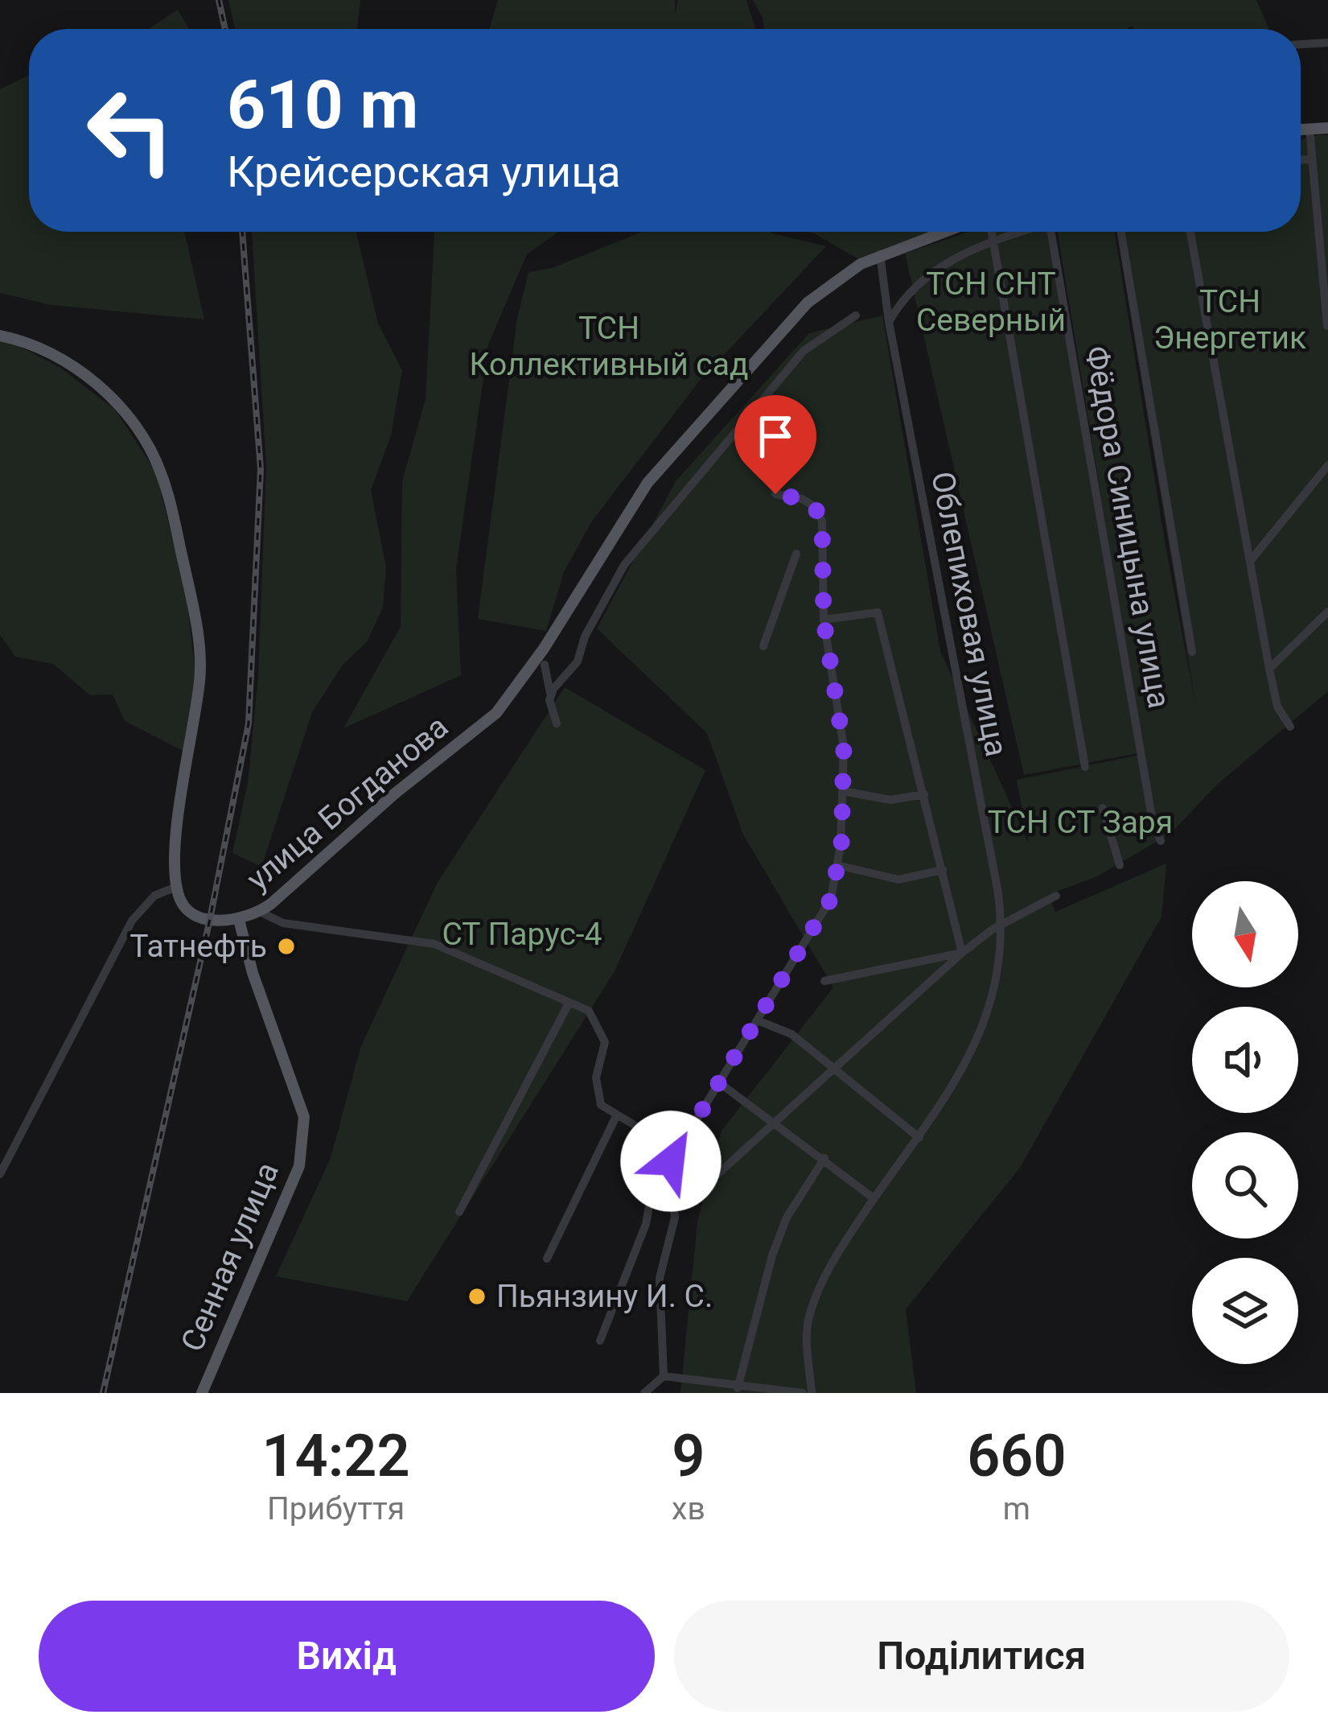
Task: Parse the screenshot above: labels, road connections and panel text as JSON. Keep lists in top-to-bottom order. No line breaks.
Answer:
{"streets":{"main road":["улица Богданова","Сенная улица"],"street":["Фёдора Синицына улица","Облепиховая улица"]},"crossings":[["Облепиховая улица","улица Богданова"],["улица Богданова","Сенная улица"]],"parks":["ТСН СНТ Северный","ТСН Энергетик","ТСН Коллективный сад","ТСН СТ Заря","СТ Парус-4"],"places":["Татнефть","Пьянзину И. С."],"north":"bottom","page":{"turn":["610 m","Крейсерская улица"],"eta":["14:22","Прибуття","9","хв","660","m"],"buttons":["Вихід","Поділитися"]}}
